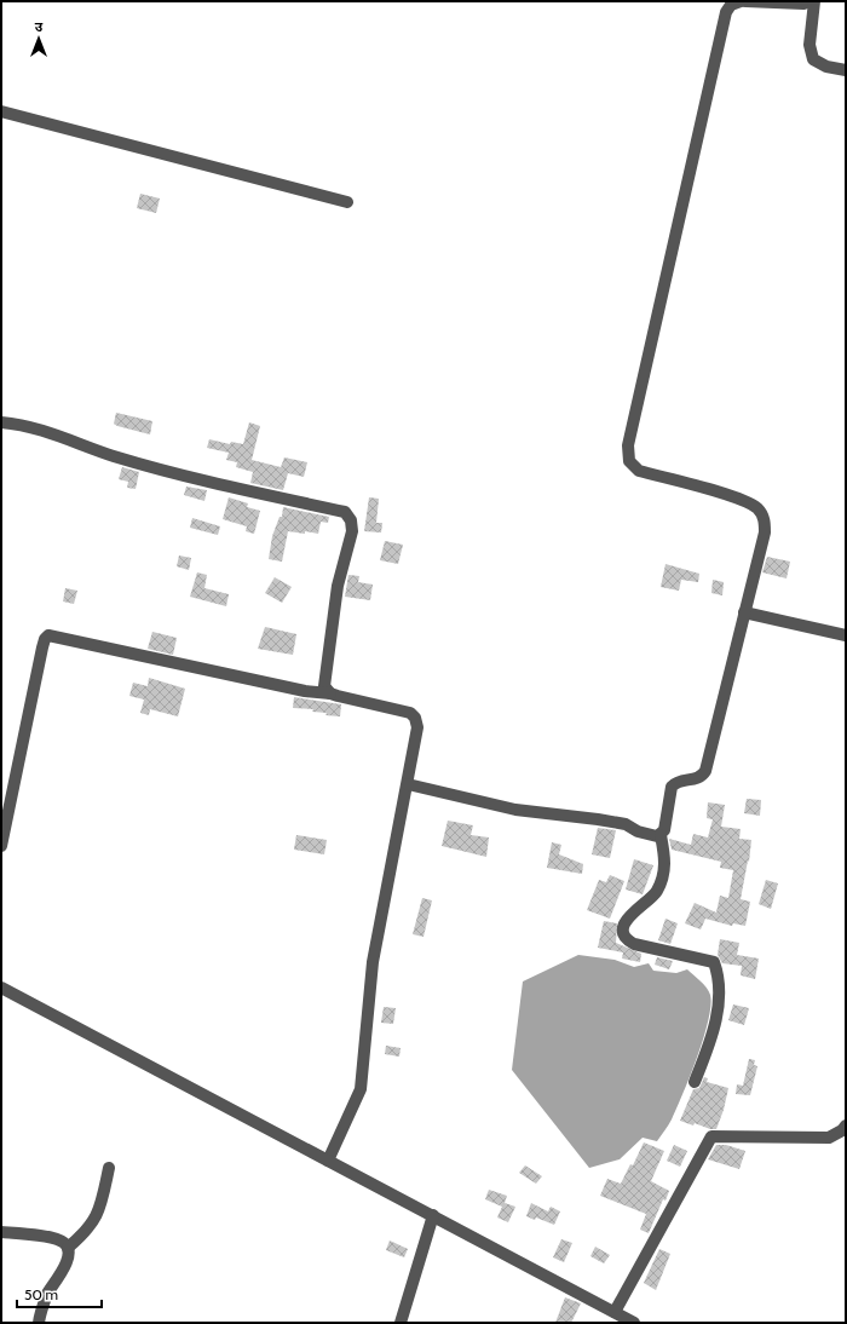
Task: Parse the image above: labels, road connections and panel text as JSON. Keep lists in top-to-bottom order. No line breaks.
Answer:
{"scale_bar":"50 m","north":"top"}
